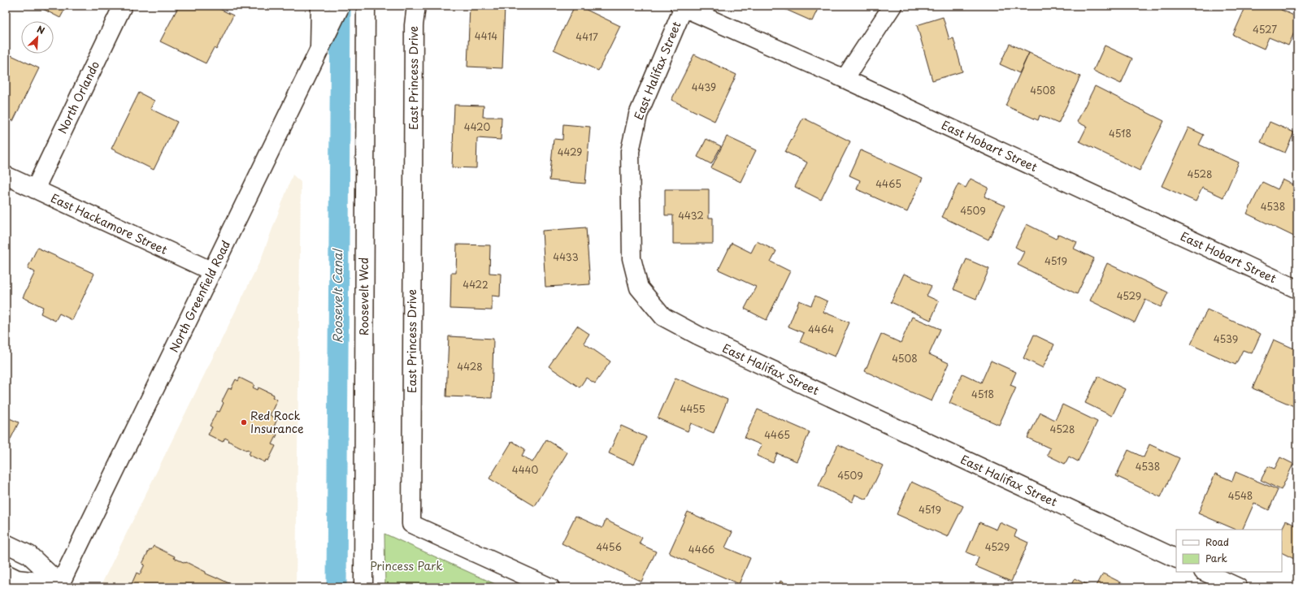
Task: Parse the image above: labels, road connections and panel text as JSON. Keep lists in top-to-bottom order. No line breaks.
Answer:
{"streets":{"street":["East Halifax Street","East Princess Drive","North Orlando","East Hobart Street","East Hackamore Street","North Greenfield Road","Roosevelt Wcd"]},"crossings":[["East Halifax Street","East Hobart Street"],["North Orlando","East Hackamore Street"],["East Hackamore Street","North Greenfield Road"]],"water":["Roosevelt Canal"],"parks":["Princess Park"],"places":["Red Rock Insurance"],"house_numbers":["4527","4414","4417","4439","4508","4420","4518","4429","4528","4465","4538","4509","4432","4433","4519","4422","4529","4464","4539","4508","4428","4518","4455","4528","4465","4538","4440","4509","4548","4519","4456","4529","4466"],"legend":["Road","Park"],"north":"top right"}
